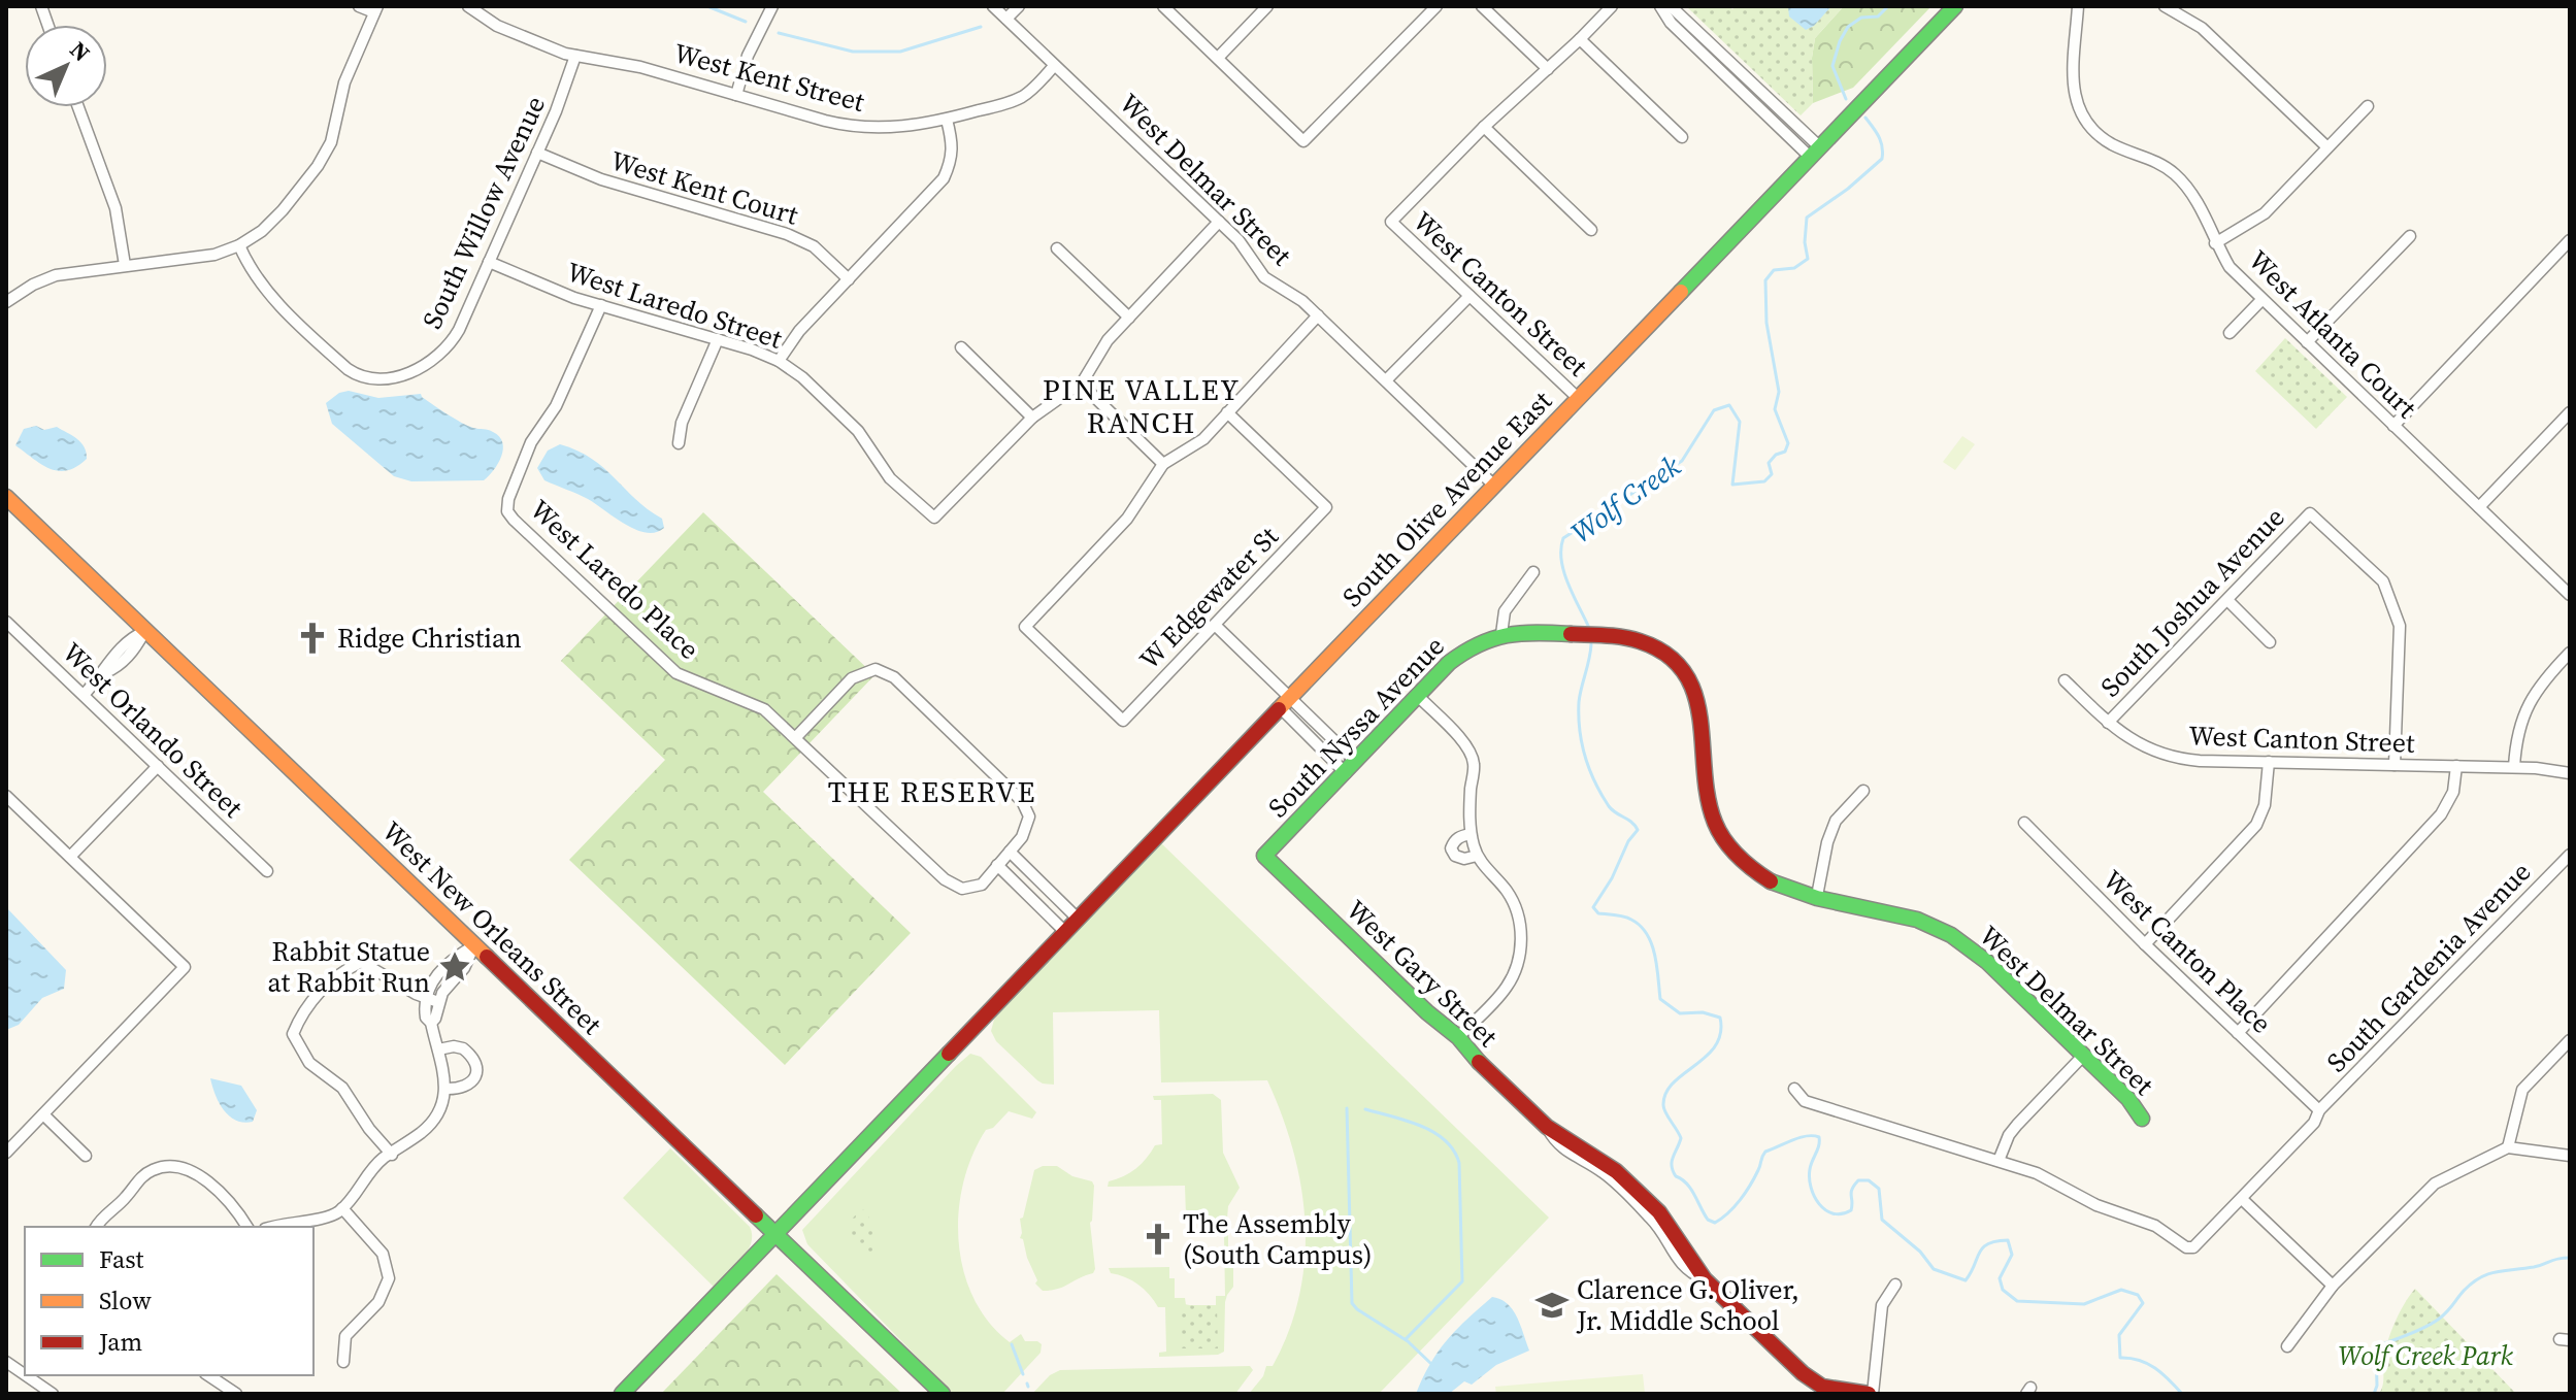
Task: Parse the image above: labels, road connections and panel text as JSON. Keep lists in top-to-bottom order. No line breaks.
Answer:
{"streets":{"street":["West Kent Street","West Delmar Street","West Kent Court","South Willow Avenue","West Canton Street","West Laredo Street","West Atlanta Court","South Olive Avenue East","West Laredo Place","W Edgewater St","South Joshua Avenue","South Nyssa Avenue","West Orlando Street","West New Orleans Street","West Canton Place","South Gardenia Avenue","West Gary Street"]},"crossings":[["West Kent Street","West Delmar Street"],["West Kent Street","South Willow Avenue"],["West Delmar Street","South Olive Avenue East"],["West Delmar Street","South Nyssa Avenue"],["West Kent Court","South Willow Avenue"],["South Willow Avenue","West Laredo Street"],["West Canton Street","South Olive Avenue East"],["West Canton Street","South Joshua Avenue"],["West Laredo Street","West Laredo Place"],["South Olive Avenue East","West New Orleans Street"],["South Nyssa Avenue","West Gary Street"],["West Canton Place","South Gardenia Avenue"]],"districts":["PINE VALLEY RANCH","THE RESERVE"],"water":["Wolf Creek"],"parks":["Wolf Creek Park"],"places":{"church":["Ridge Christian","The Assembly (South Campus)"],"place":["Rabbit Statue at Rabbit Run"],"school or university":["Clarence G. Oliver, Jr. Middle School"]},"legend":["Fast","Slow","Jam"],"north":"top right"}
